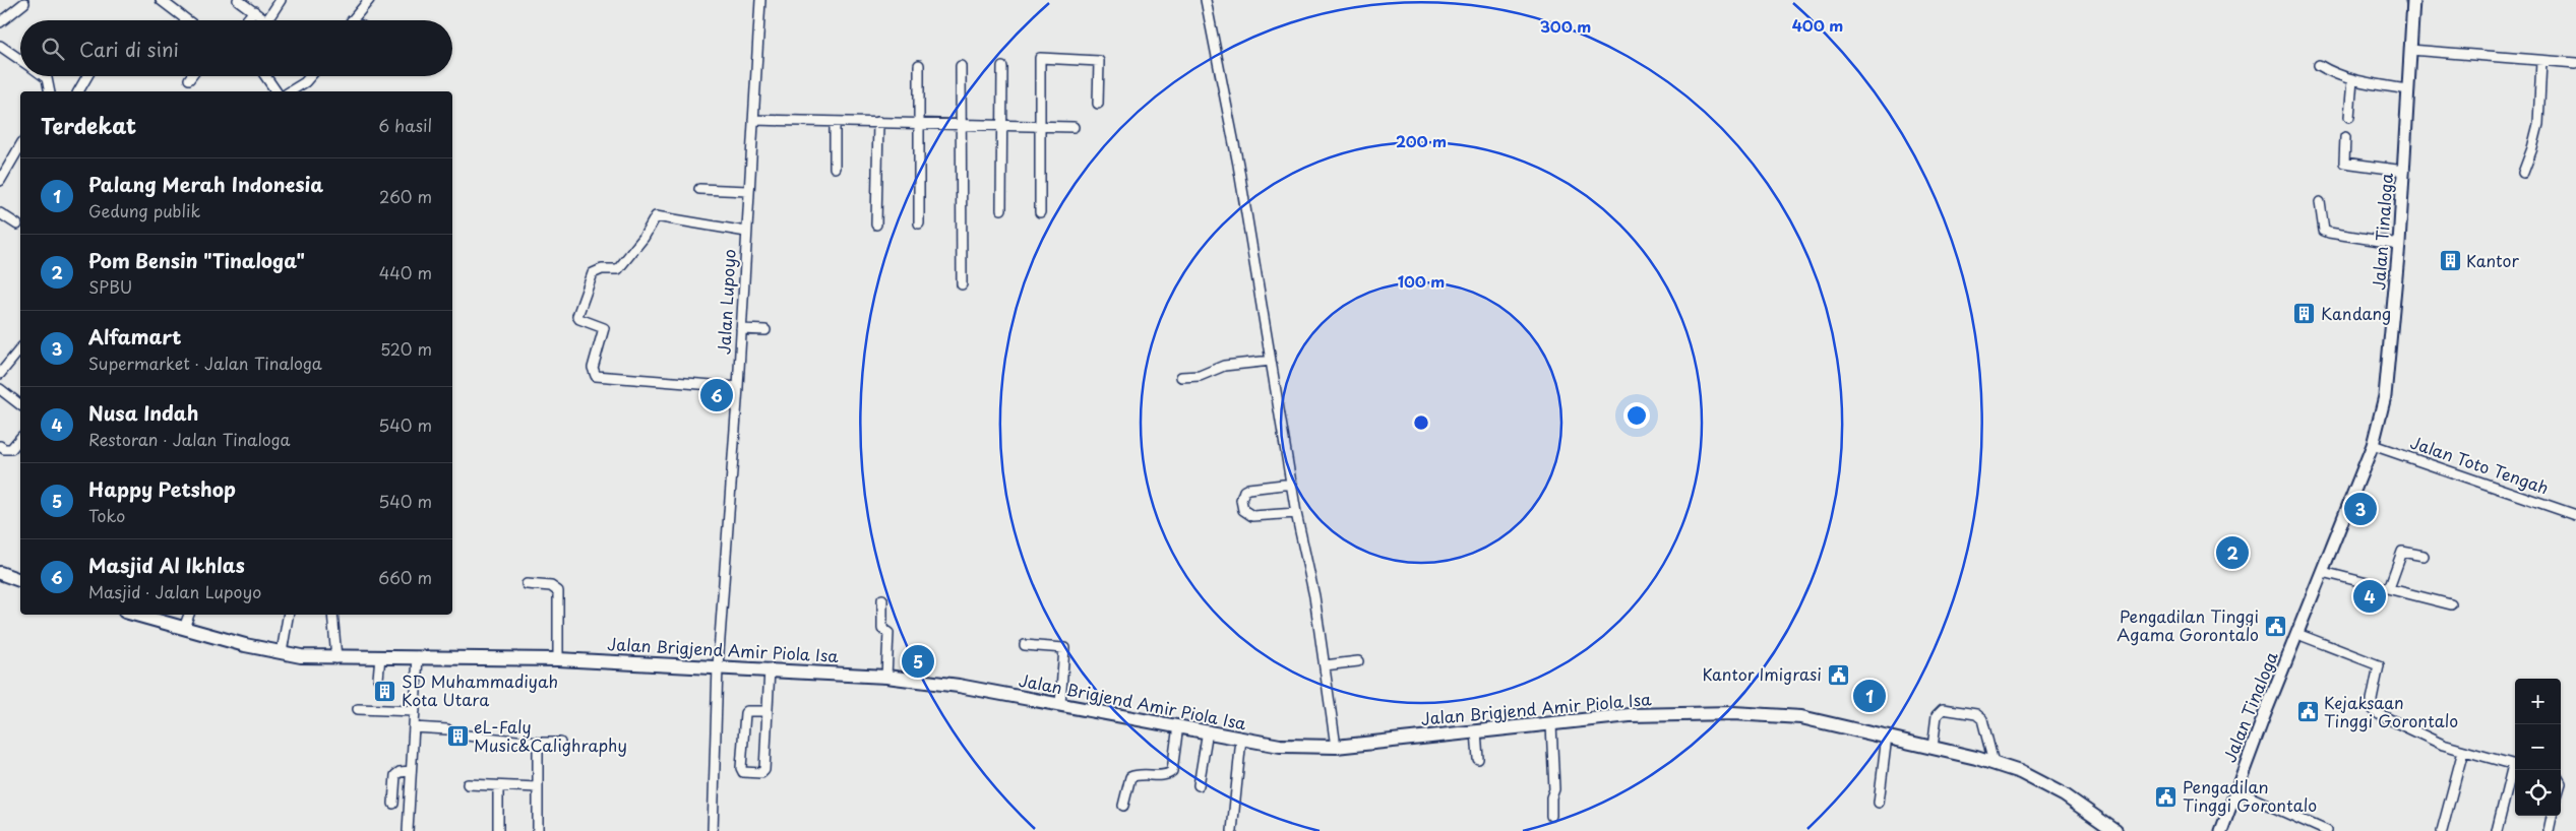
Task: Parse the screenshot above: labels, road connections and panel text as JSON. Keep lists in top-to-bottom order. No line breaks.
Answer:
{"streets":{"main road":["Jalan Brigjend Amir Piola Isa"],"street":["Jalan Tinaloga","Jalan Lupoyo","Jalan Toto Tengah"]},"crossings":[["Jalan Tinaloga","Jalan Toto Tengah"],["Jalan Lupoyo","Jalan Brigjend Amir Piola Isa"]],"places":{"building":["Kantor","Kandang","SD Muhammadiyah Kota Utara","eL-Faly Music&Calighraphy"],"public building":["Pengadilan Tinggi Agama Gorontalo","Kantor Imigrasi","Kejaksaan Tinggi Gorontalo","Pengadilan Tinggi Gorontalo"]},"page":{"search":"Cari di sini","heading":["Terdekat","6 hasil"],"list":[{"mark":"1","name":"Palang Merah Indonesia","note":"Gedung publik","value":"260 m"},{"mark":"2","name":"Pom Bensin \"Tinaloga\"","note":"SPBU","value":"440 m"},{"mark":"3","name":"Alfamart","note":"Supermarket · Jalan Tinaloga","value":"520 m"},{"mark":"4","name":"Nusa Indah","note":"Restoran · Jalan Tinaloga","value":"540 m"},{"mark":"5","name":"Happy Petshop","note":"Toko","value":"540 m"},{"mark":"6","name":"Masjid Al Ikhlas","note":"Masjid · Jalan Lupoyo","value":"660 m"}],"pins":["6","3","2","4","5","1"],"map_buttons":["+","−"]},"rings":["400 m","300 m","200 m","100 m"]}
